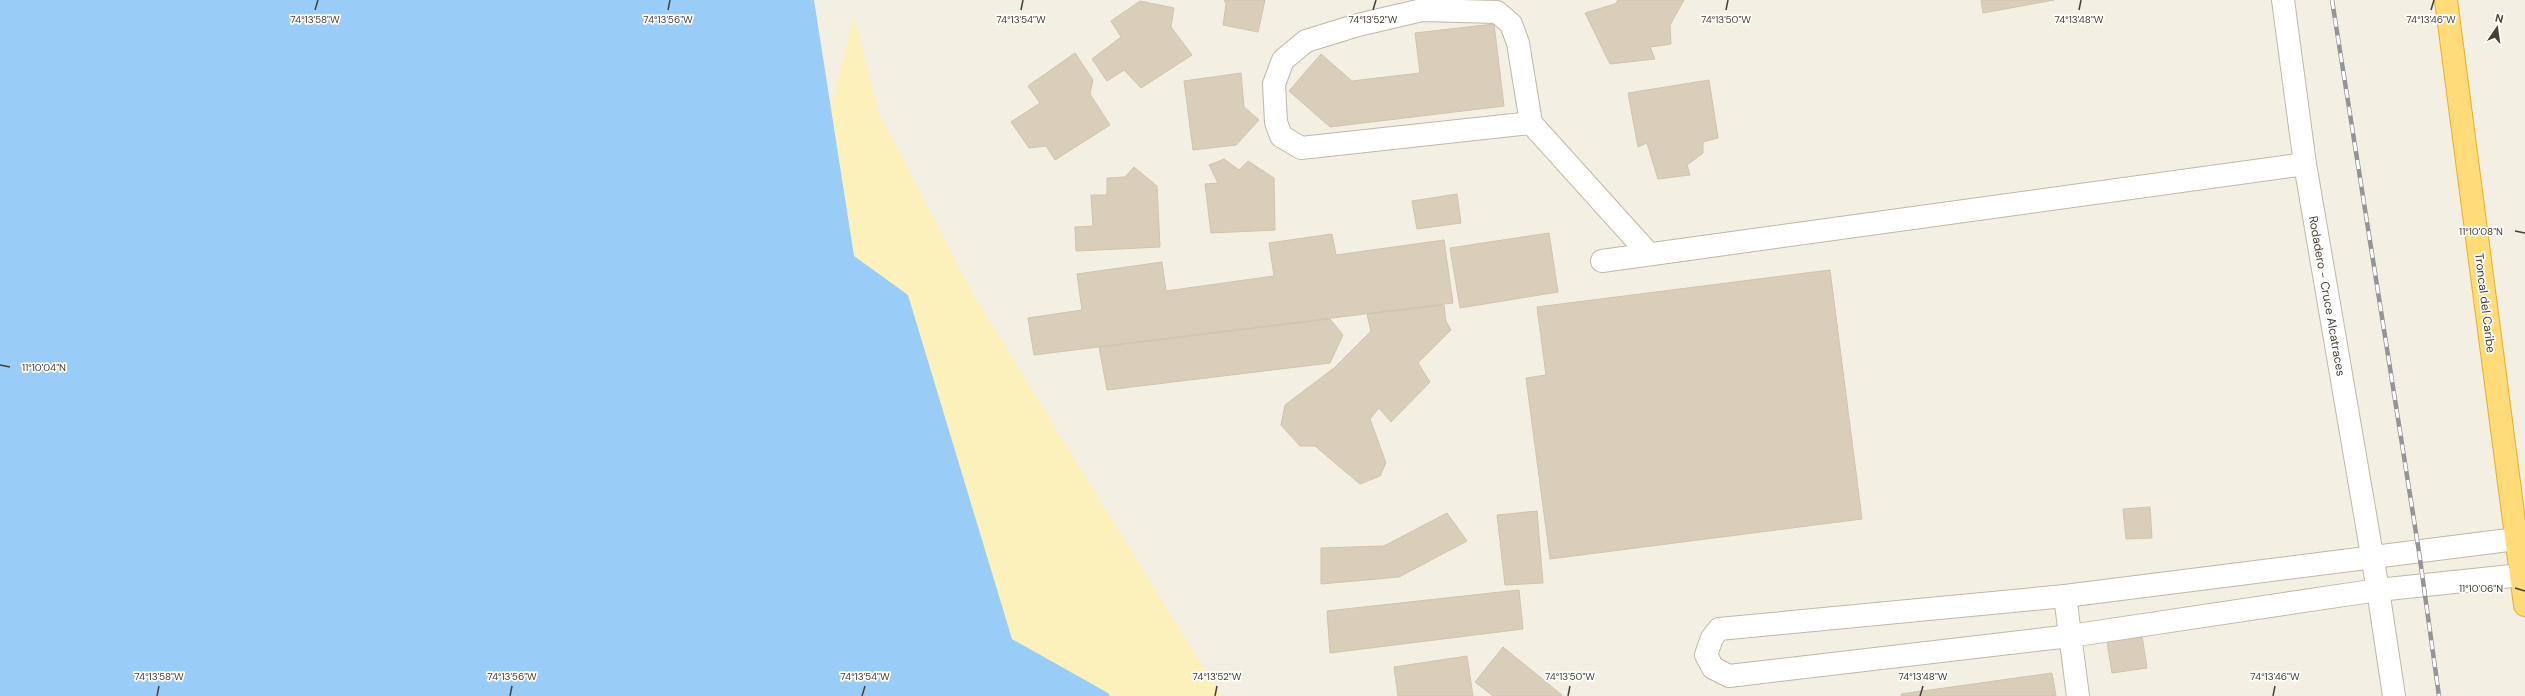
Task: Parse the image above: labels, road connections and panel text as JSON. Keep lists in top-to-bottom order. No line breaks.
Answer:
{"streets":{"highway":["Troncal del Caribe"],"street":["Rodadero - Cruce Alcatraces"]},"north":"top","coordinates":["74°13'58\"W","74°13'56\"W","74°13'54\"W","74°13'48\"W","74°13'46\"W","74°13'52\"W","74°13'50\"W","11°10'08\"N","11°10'04\"N","11°10'06\"N"]}
